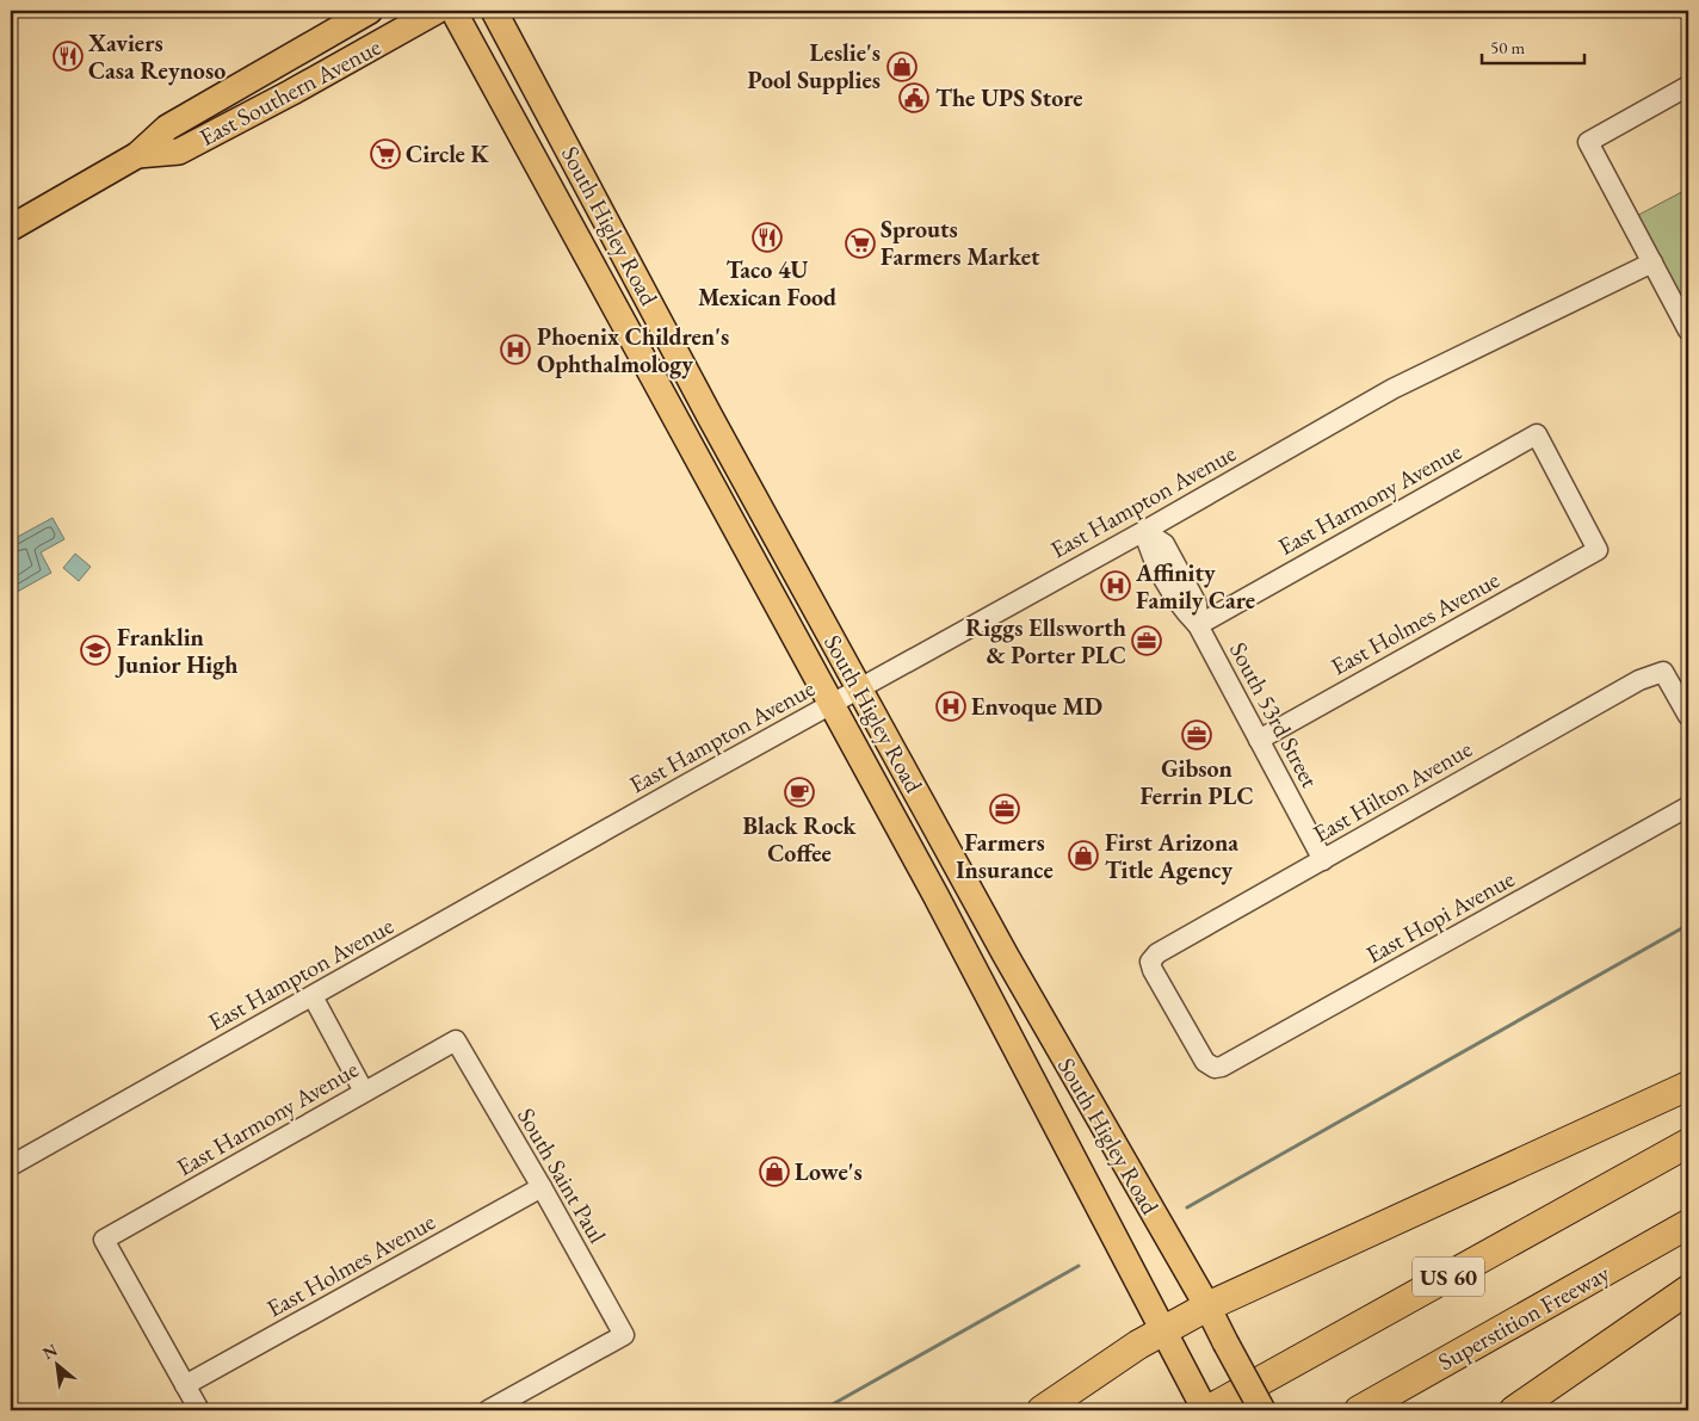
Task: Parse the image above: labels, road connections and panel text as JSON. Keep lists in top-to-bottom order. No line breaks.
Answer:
{"streets":{"highway":["US 60","Superstition Freeway"],"main road":["East Southern Avenue","South Higley Road"],"street":["East Harmony Avenue","East Hampton Avenue","East Holmes Avenue","South 53rd Street","East Hilton Avenue","East Hopi Avenue","South Saint Paul"]},"crossings":[["South Higley Road","East Hampton Avenue"],["South Higley Road","US 60"],["East Harmony Avenue","East Holmes Avenue"],["East Harmony Avenue","South 53rd Street"],["East Harmony Avenue","South Saint Paul"],["East Hampton Avenue","South 53rd Street"],["East Holmes Avenue","South 53rd Street"],["East Holmes Avenue","South Saint Paul"],["South 53rd Street","East Hilton Avenue"],["East Hilton Avenue","East Hopi Avenue"]],"places":{"restaurant":["Xaviers Casa Reynoso","Taco 4U Mexican Food"],"shop":["Leslie's Pool Supplies","First Arizona Title Agency","Lowe's"],"public building":["The UPS Store"],"supermarket":["Circle K","Sprouts Farmers Market"],"hospital":["Phoenix Children's Ophthalmology","Affinity Family Care","Envoque MD"],"office":["Riggs Ellsworth & Porter PLC","Gibson Ferrin PLC","Farmers Insurance"],"school or university":["Franklin Junior High"],"cafe":["Black Rock Coffee"]},"scale_bar":"50 m","north":"top left"}
